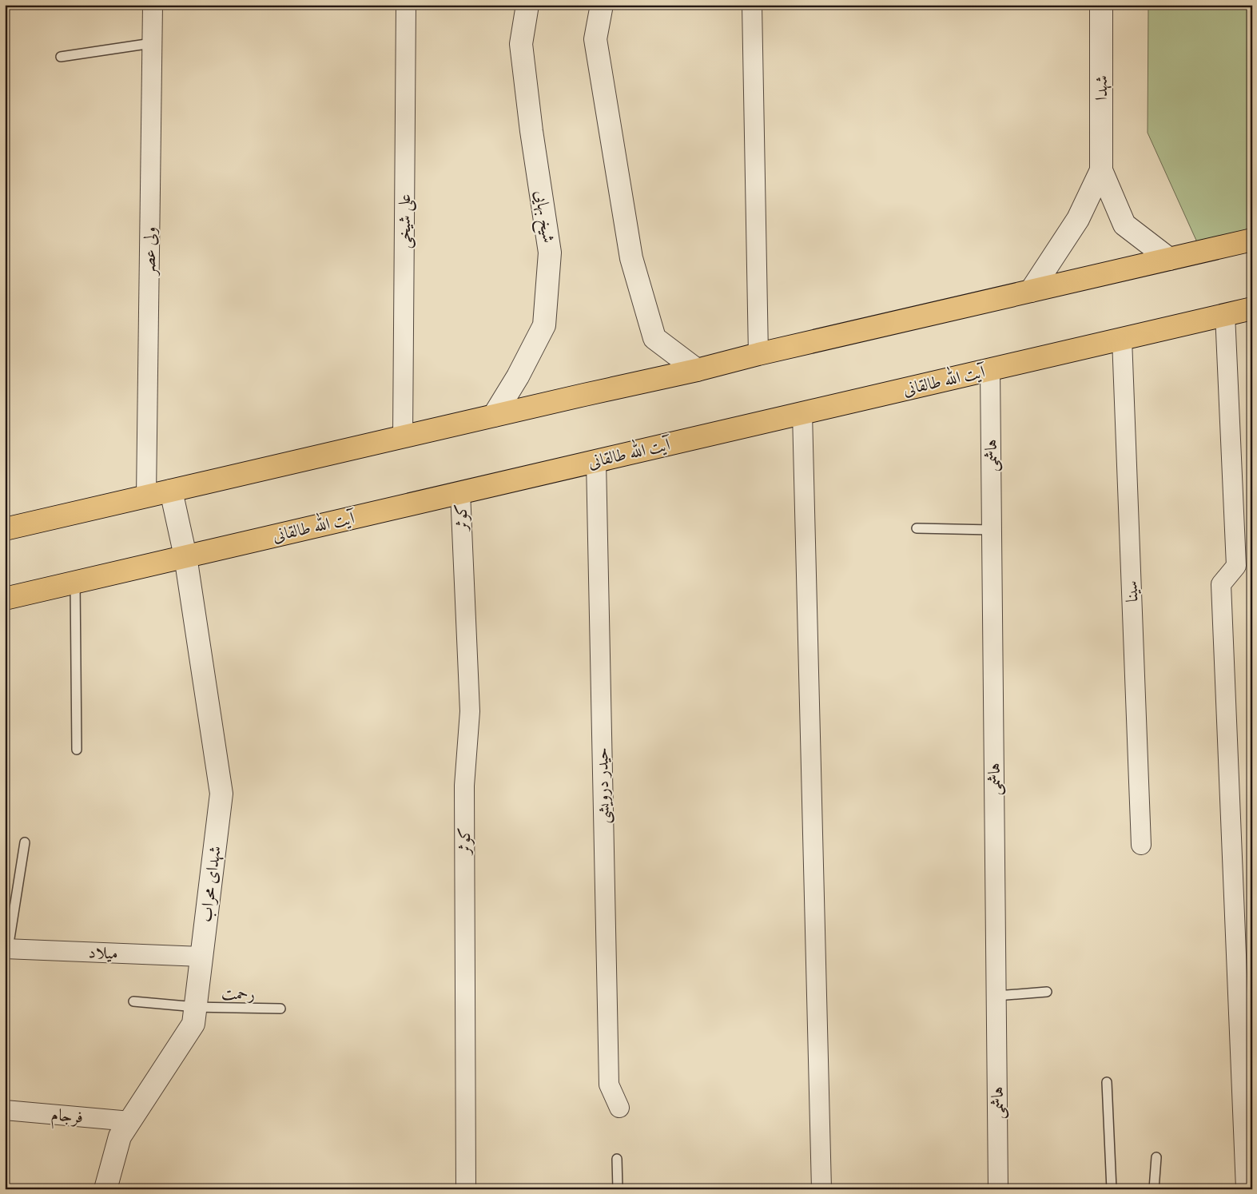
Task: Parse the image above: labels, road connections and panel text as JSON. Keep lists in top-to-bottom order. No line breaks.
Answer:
{"streets":{"main road":["آیت الله طالقانی"],"street":["شهدا","شیخ بهایی","علی شیخی","ولی عصر","هاشمی","کوثر","سینا","حیدر درویشی","شهدای محراب","میلاد","فرجام"],"lane":["رحمت"]},"crossings":[["آیت الله طالقانی","هاشمی"],["آیت الله طالقانی","کوثر"],["آیت الله طالقانی","سینا"],["آیت الله طالقانی","حیدر درویشی"],["آیت الله طالقانی","شهدای محراب"],["شهدای محراب","میلاد"],["شهدای محراب","رحمت"],["شهدای محراب","فرجام"]]}
